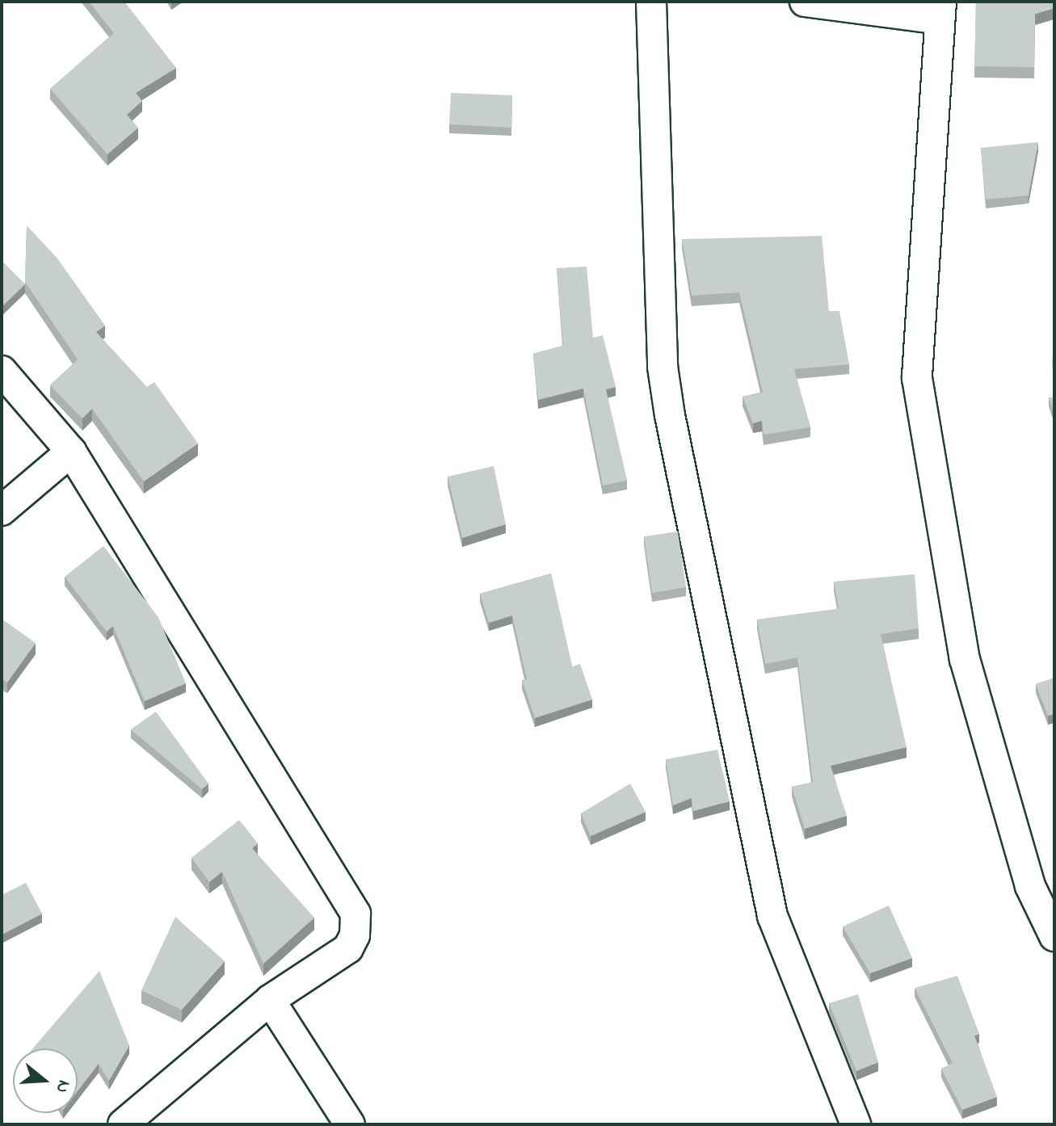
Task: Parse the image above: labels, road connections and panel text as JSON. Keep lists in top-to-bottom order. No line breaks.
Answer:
{"north":"right"}
